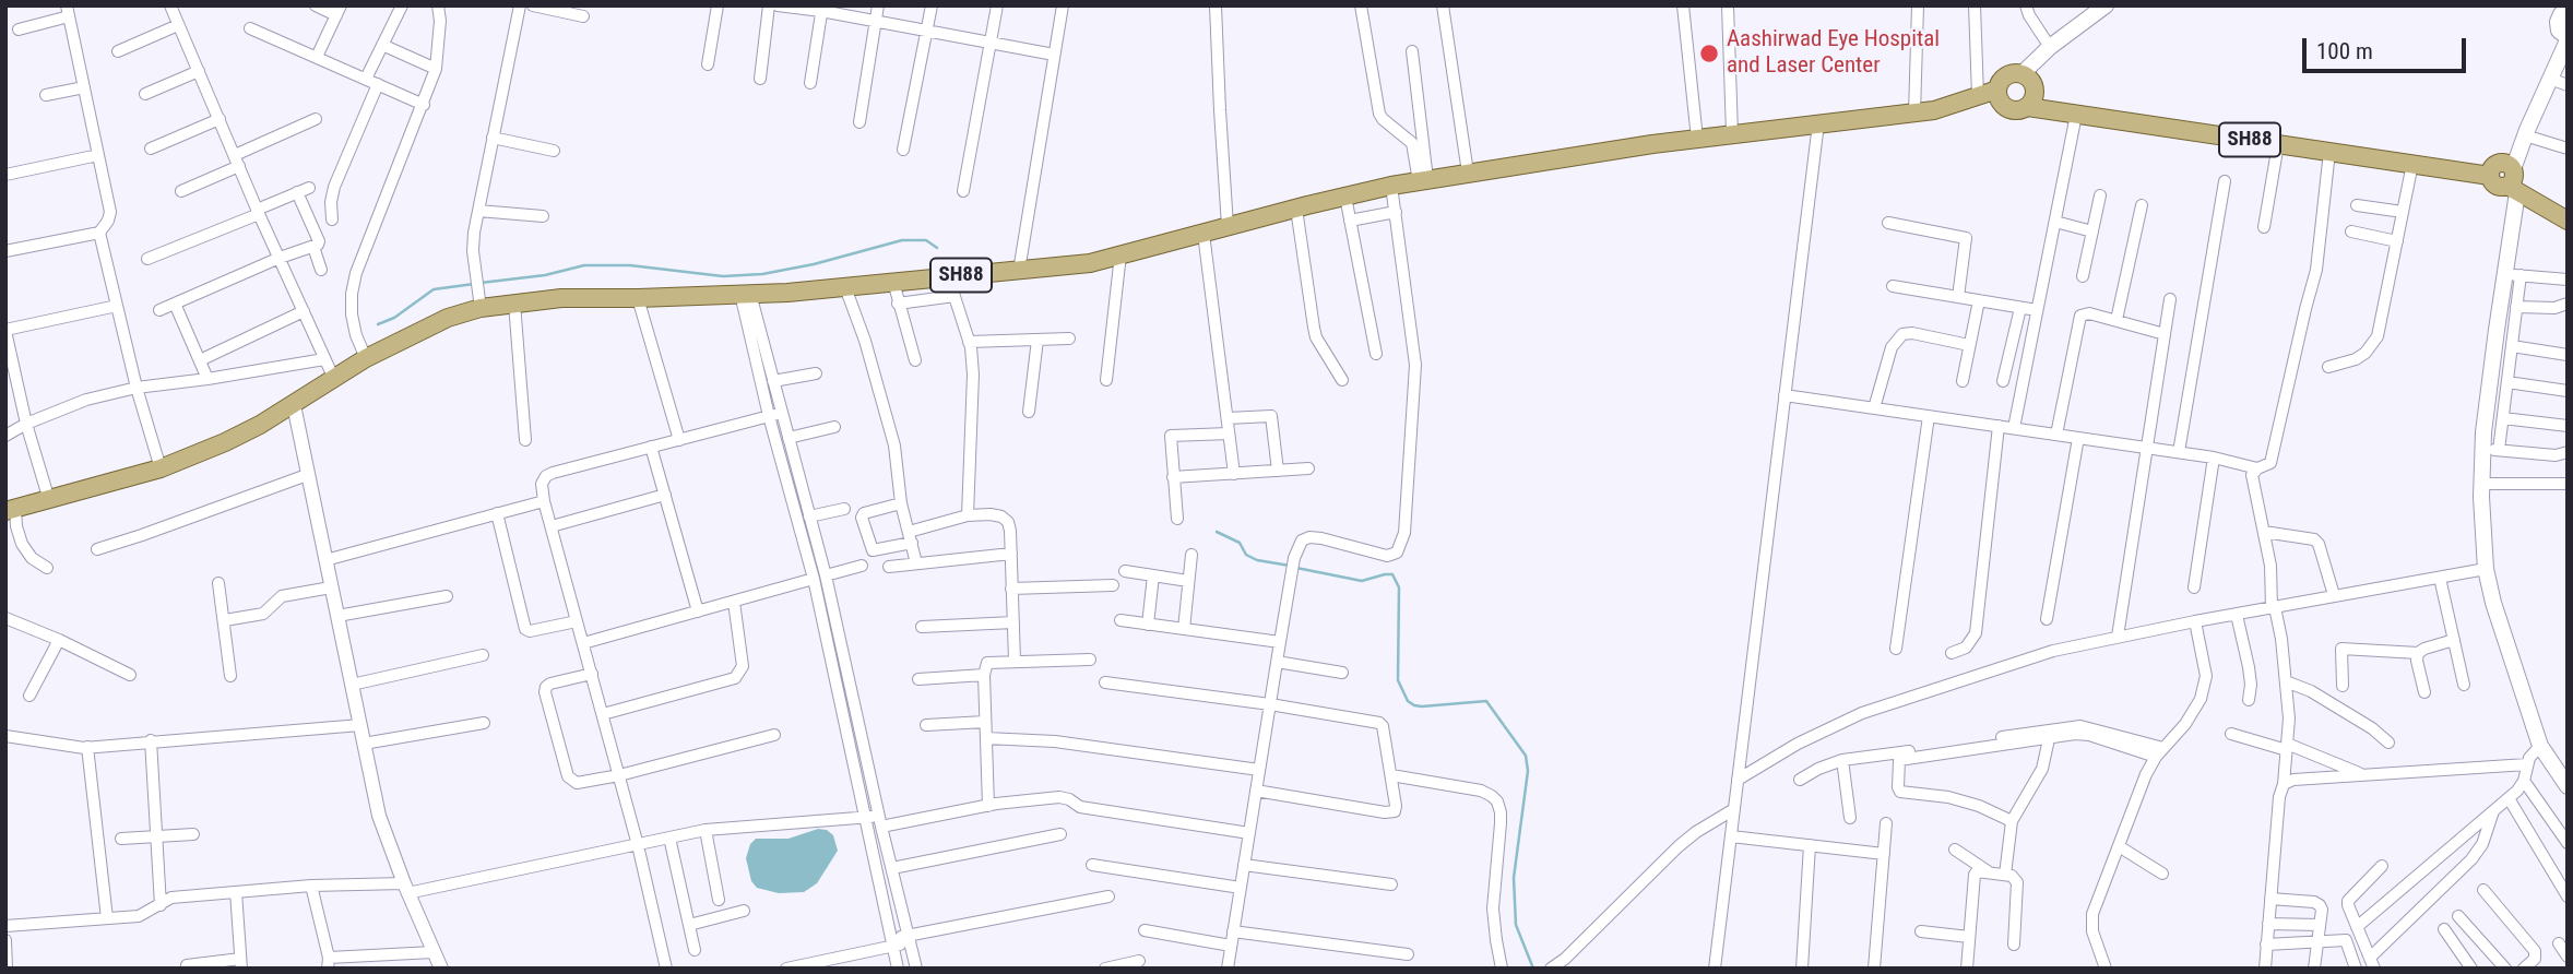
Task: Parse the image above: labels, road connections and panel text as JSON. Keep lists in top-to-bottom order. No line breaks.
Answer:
{"streets":{"main road":["SH88"]},"places":["Aashirwad Eye Hospital and Laser Center"],"scale_bar":"100 m"}
